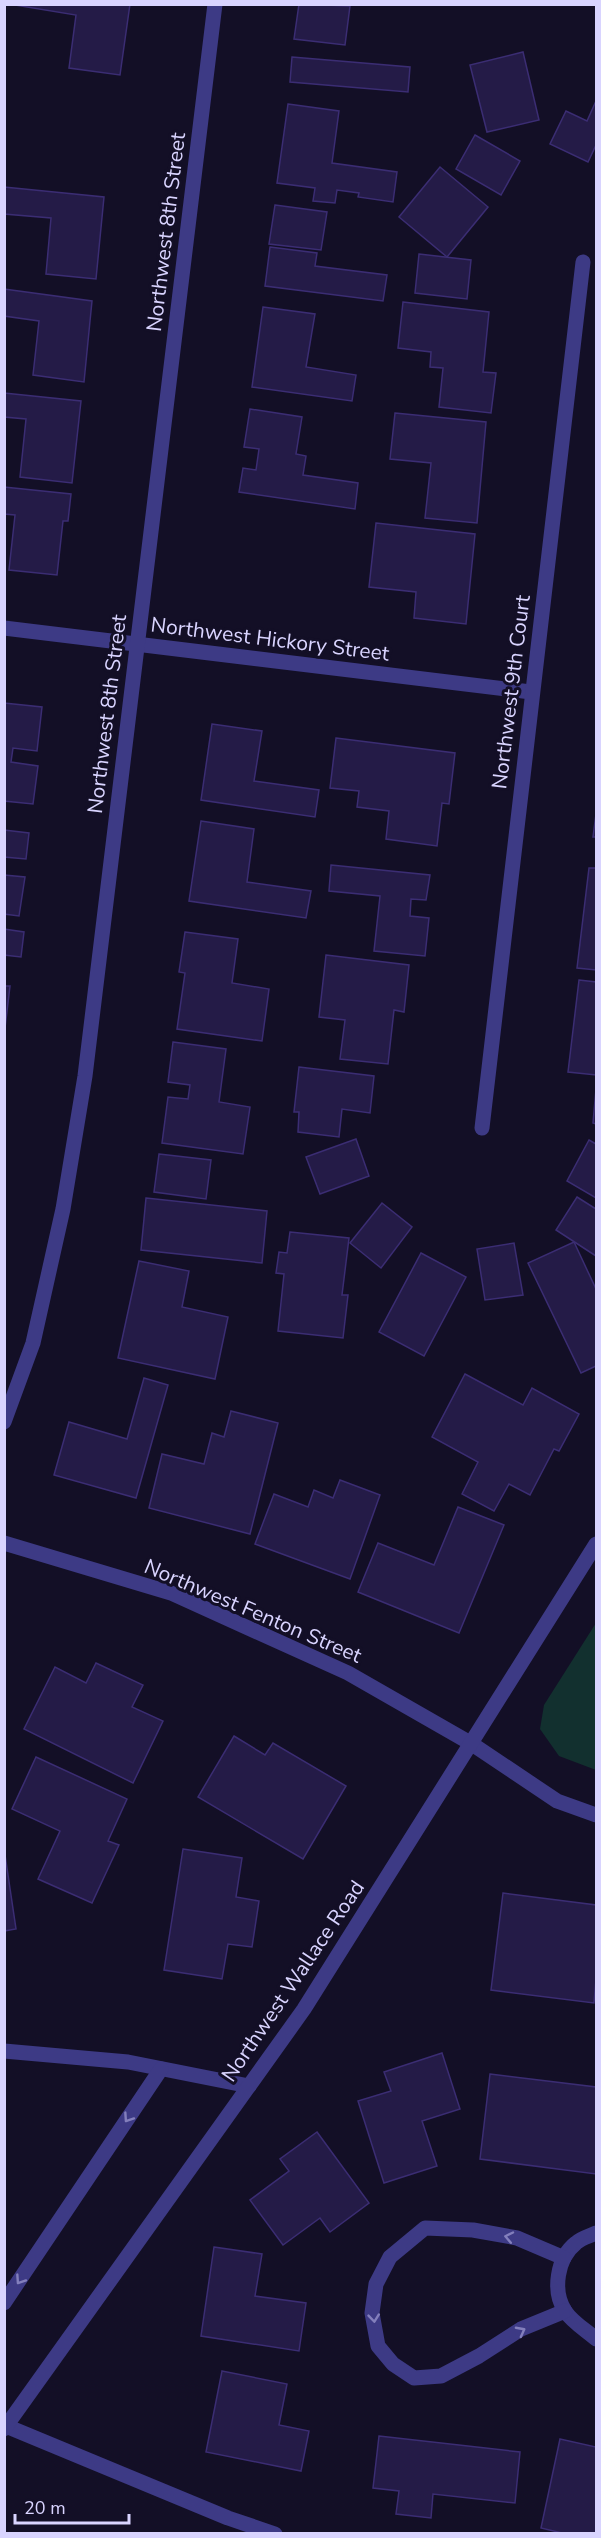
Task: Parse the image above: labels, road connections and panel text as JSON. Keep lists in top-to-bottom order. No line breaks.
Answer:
{"streets":{"street":["Northwest 8th Street","Northwest Hickory Street","Northwest 9th Court","Northwest Fenton Street","Northwest Wallace Road"]},"crossings":[["Northwest 8th Street","Northwest Hickory Street"],["Northwest Hickory Street","Northwest 9th Court"],["Northwest Fenton Street","Northwest Wallace Road"]],"scale_bar":"20 m"}
